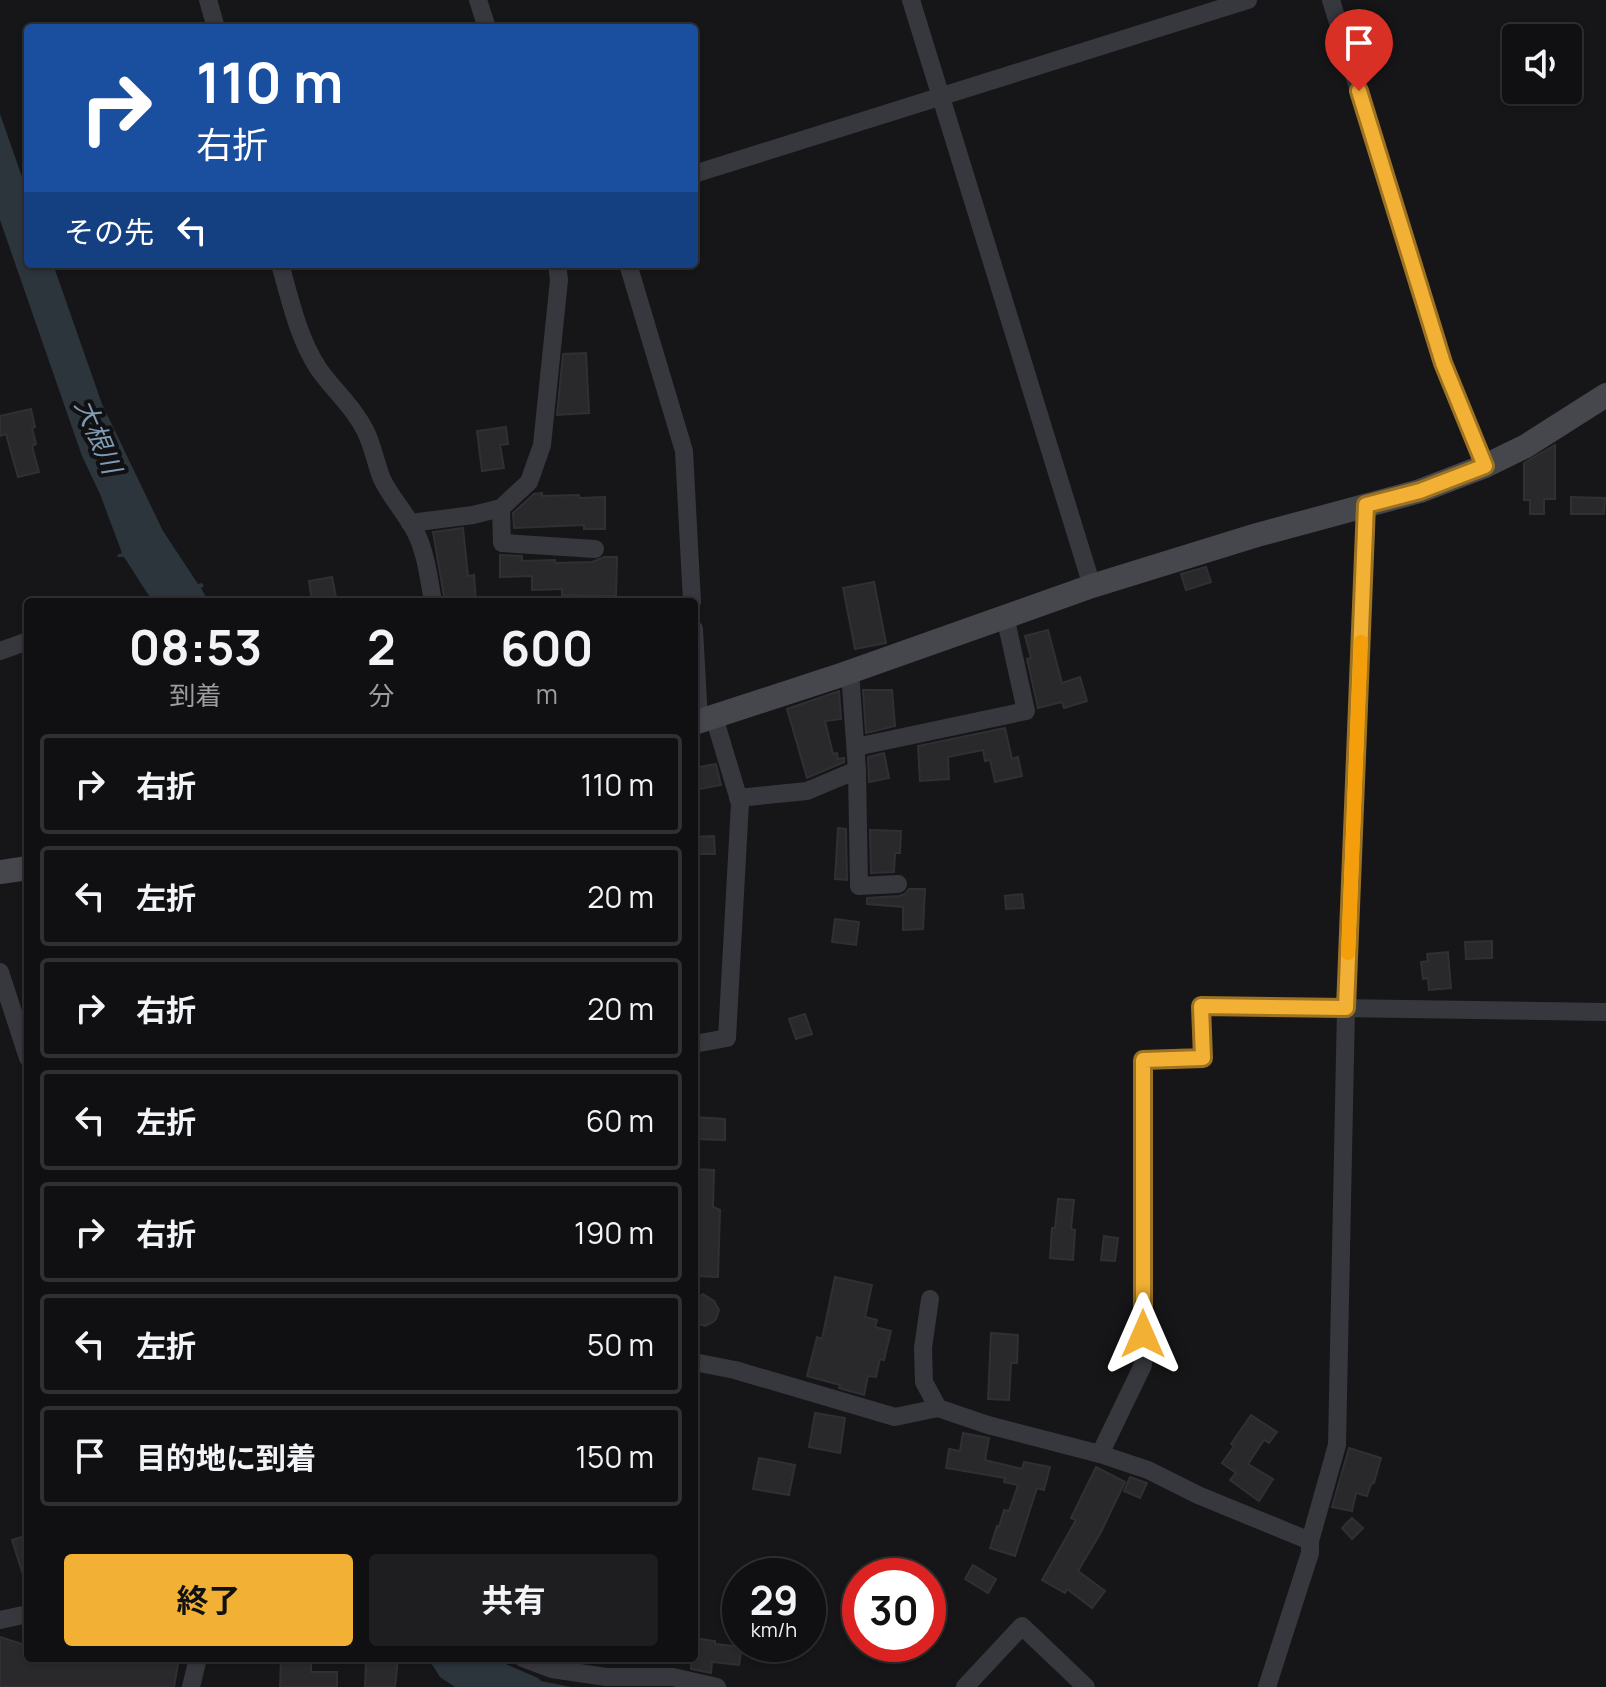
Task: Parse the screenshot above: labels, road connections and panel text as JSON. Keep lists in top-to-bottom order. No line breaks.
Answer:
{"water":["大根川"],"page":{"turn":["110 m","右折"],"then":"その先","eta":["08:53","到着","2","分","600","m"],"list":[{"name":"右折","value":"110 m"},{"name":"左折","value":"20 m"},{"name":"右折","value":"20 m"},{"name":"左折","value":"60 m"},{"name":"右折","value":"190 m"},{"name":"左折","value":"50 m"},{"name":"目的地に到着","value":"150 m"}],"buttons":["終了","共有"],"speed":"29 km/h","limit":"30"}}
